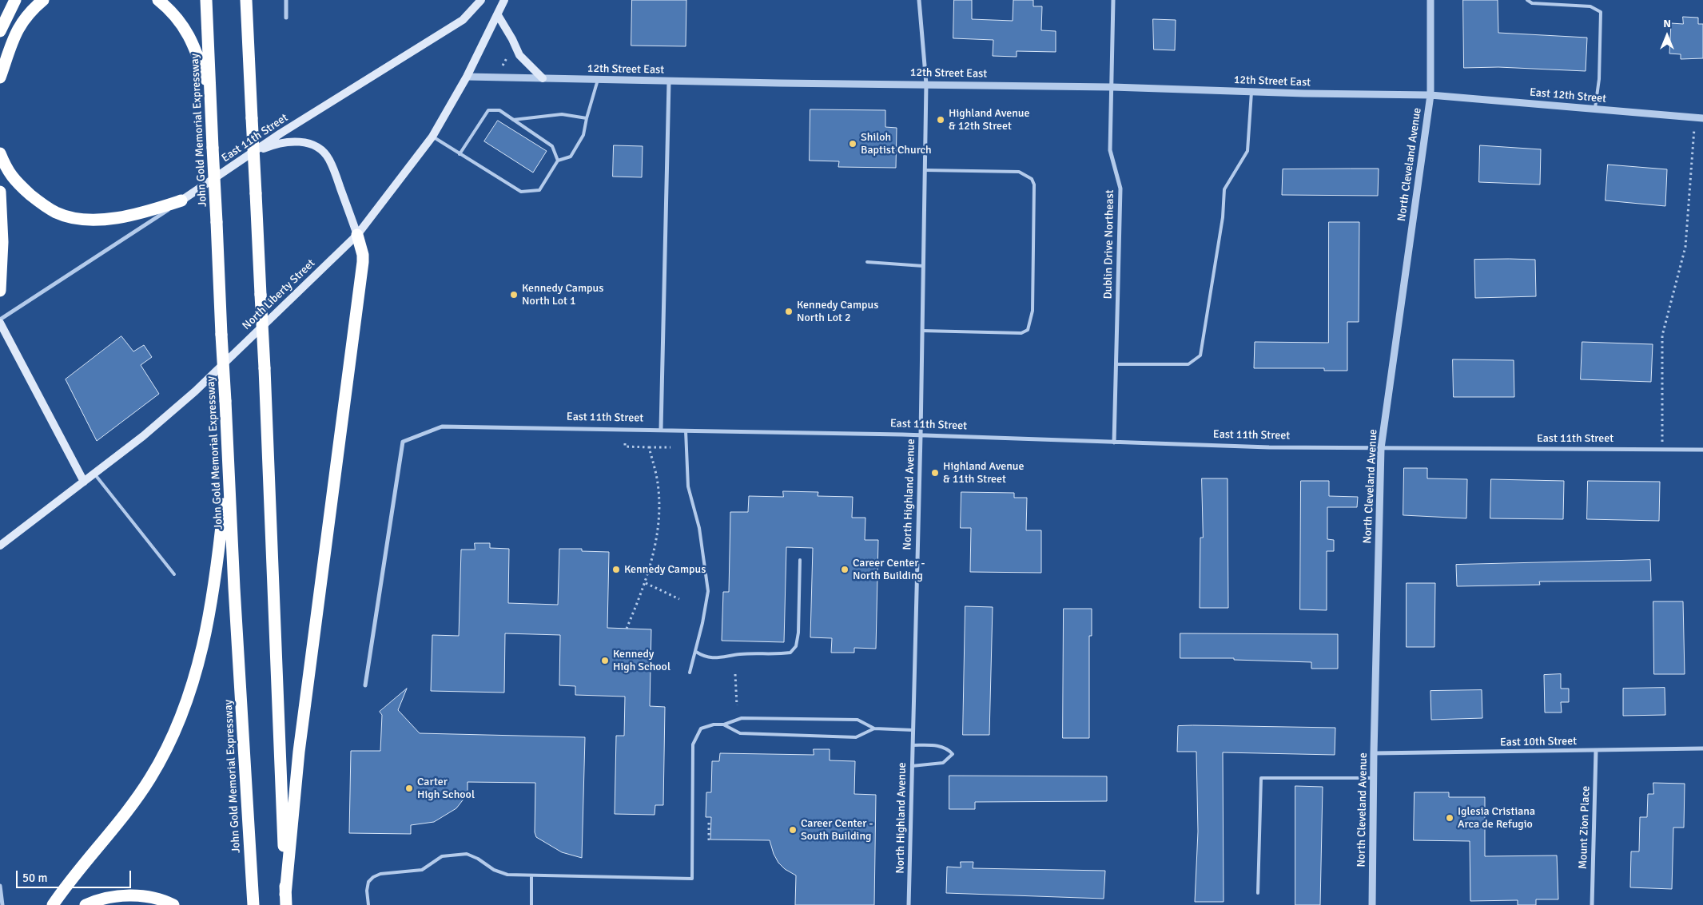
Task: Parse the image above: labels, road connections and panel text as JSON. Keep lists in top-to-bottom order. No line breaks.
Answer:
{"streets":{"highway":["John Gold Memorial Expressway"],"main road":["East 11th Street","North Liberty Street"],"street":["12th Street East","East 12th Street","North Cleveland Avenue","Dublin Drive Northeast","North Highland Avenue","East 10th Street","Mount Zion Place"]},"crossings":[["12th Street East","East 12th Street"],["12th Street East","North Cleveland Avenue"],["12th Street East","Dublin Drive Northeast"],["12th Street East","North Liberty Street"],["12th Street East","North Highland Avenue"],["East 12th Street","North Cleveland Avenue"],["East 11th Street","North Cleveland Avenue"],["East 11th Street","Dublin Drive Northeast"],["East 11th Street","North Highland Avenue"],["North Cleveland Avenue","East 10th Street"],["East 10th Street","Mount Zion Place"]],"places":["Highland Avenue & 12th Street","Shiloh Baptist Church","Kennedy Campus North Lot 1","Kennedy Campus North Lot 2","Highland Avenue & 11th Street","Kennedy Campus","Career Center - North Building","Kennedy High School","Carter High School","Iglesia Cristiana Arca de Refugio","Career Center - South Building"],"scale_bar":"50 m","north":"top"}
